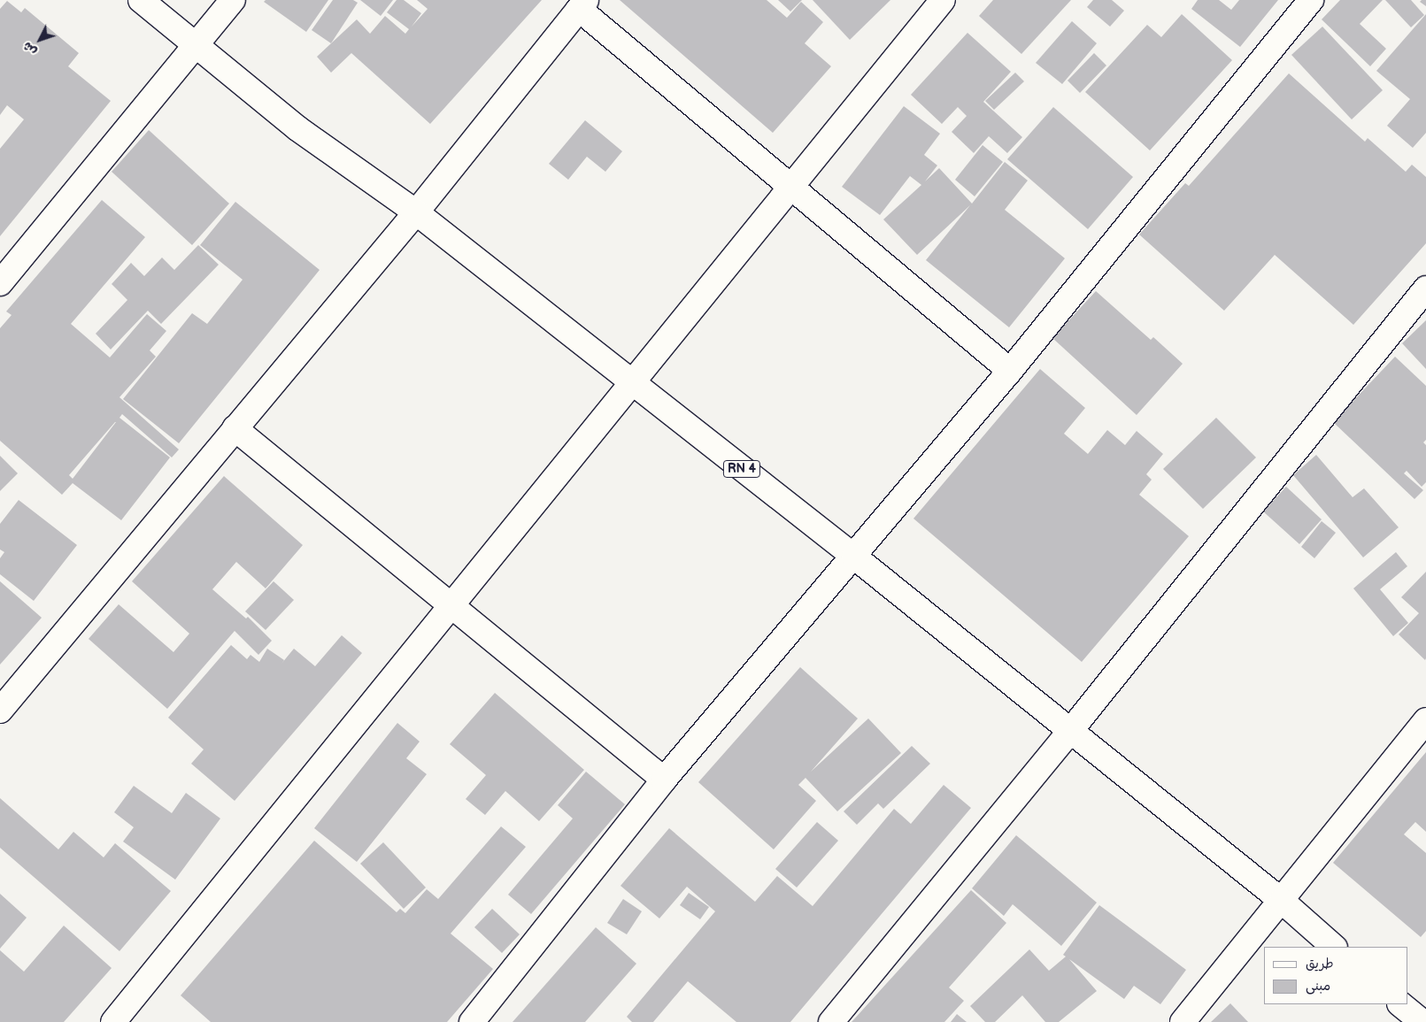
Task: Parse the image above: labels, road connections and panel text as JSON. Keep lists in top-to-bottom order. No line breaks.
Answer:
{"streets":{"street":["RN 4"]},"legend":["طريق","مبنى"],"north":"bottom left"}
